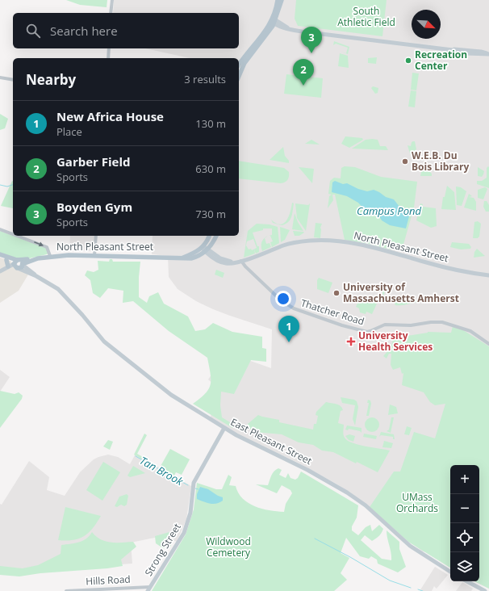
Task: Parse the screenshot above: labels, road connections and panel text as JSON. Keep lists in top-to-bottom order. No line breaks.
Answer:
{"streets":{"main road":["North Pleasant Street","East Pleasant Street","Strong Street"],"street":["Thatcher Road","Hills Road"]},"crossings":[["North Pleasant Street","Thatcher Road"],["East Pleasant Street","Strong Street"],["Strong Street","Hills Road"]],"water":["Campus Pond","Tan Brook"],"parks":["South Athletic Field","UMass Orchards","Wildwood Cemetery"],"places":{"other":["Recreation Center","W.E.B. Du Bois Library","University of Massachusetts Amherst"],"health":["University Health Services"]},"north":"bottom right","page":{"search":"Search here","pins":["3","2","1"],"heading":["Nearby","3 results"],"list":[{"mark":"1","name":"New Africa House","note":"Place","value":"130 m"},{"mark":"2","name":"Garber Field","note":"Sports","value":"630 m"},{"mark":"3","name":"Boyden Gym","note":"Sports","value":"730 m"}],"map_buttons":["+","−"]}}
